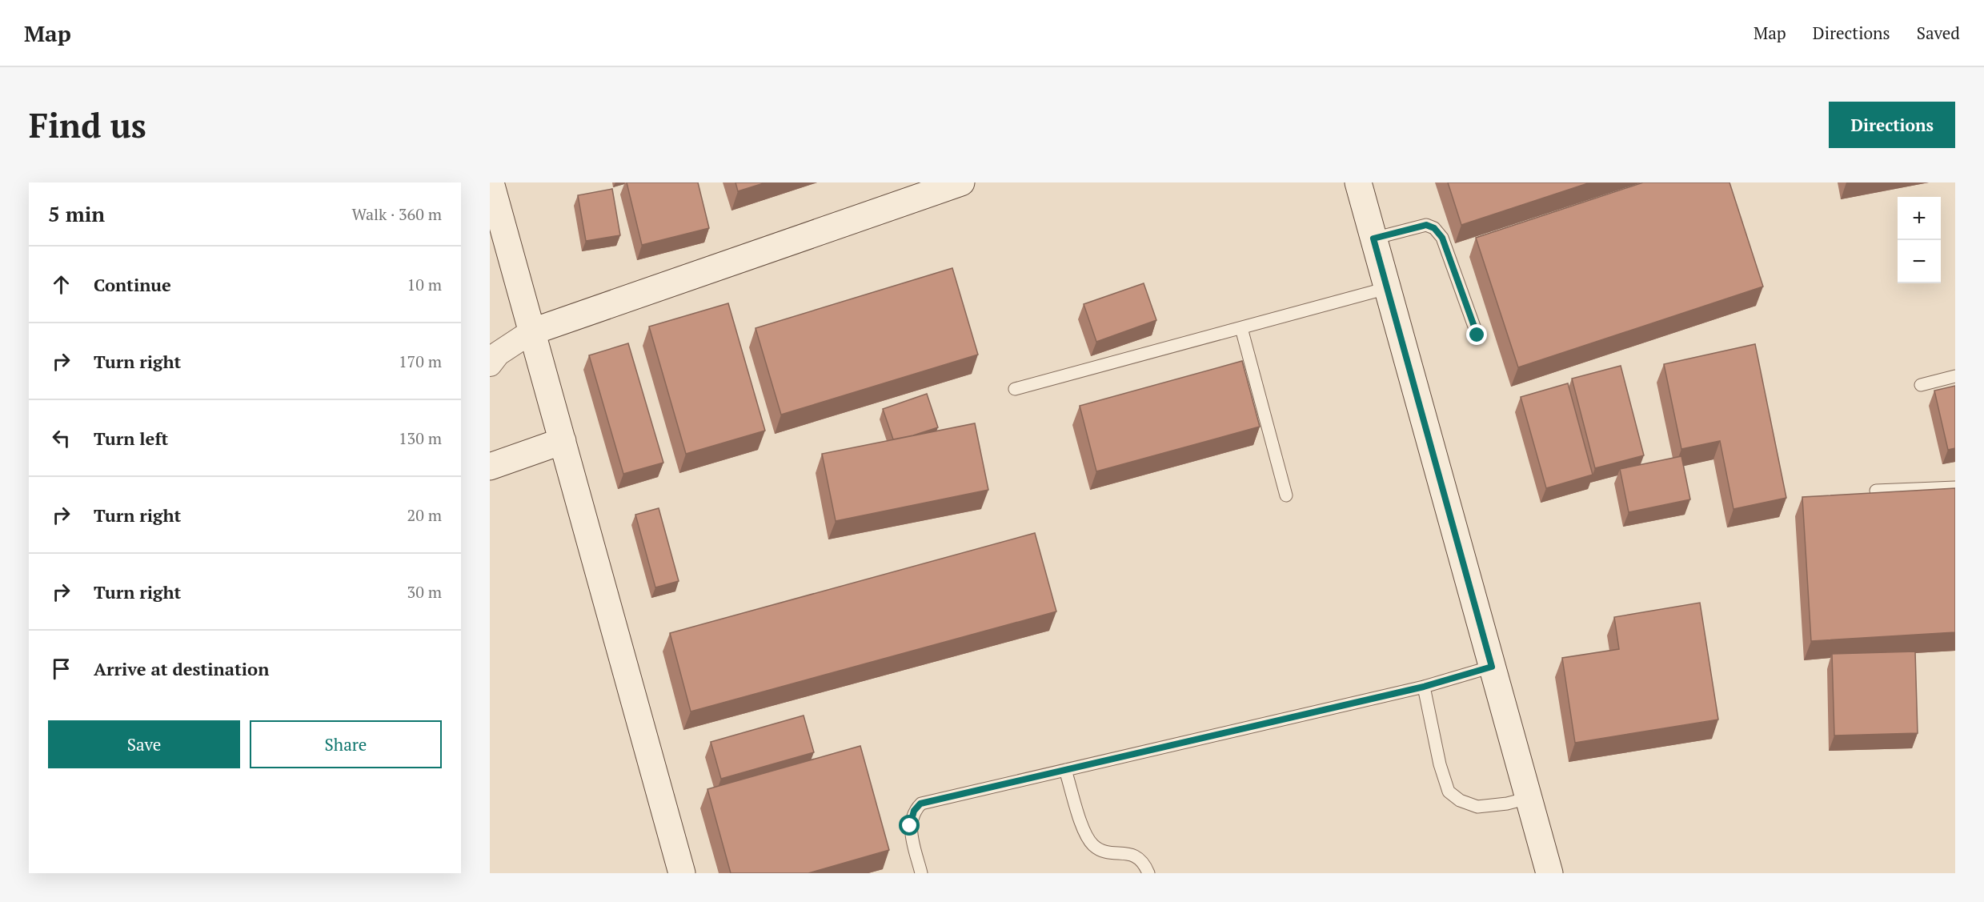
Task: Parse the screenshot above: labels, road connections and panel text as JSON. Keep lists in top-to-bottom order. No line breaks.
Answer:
{"page":{"header":"Map","nav":["Map","Directions","Saved"],"buttons":["Directions",["Save","Share"]],"title":"Find us","heading":["5 min","Walk · 360 m"],"map_buttons":["+","−"],"list":[["Continue","10 m"],["Turn right","170 m"],["Turn left","130 m"],["Turn right","20 m"],["Turn right","30 m"],"Arrive at destination"]}}
